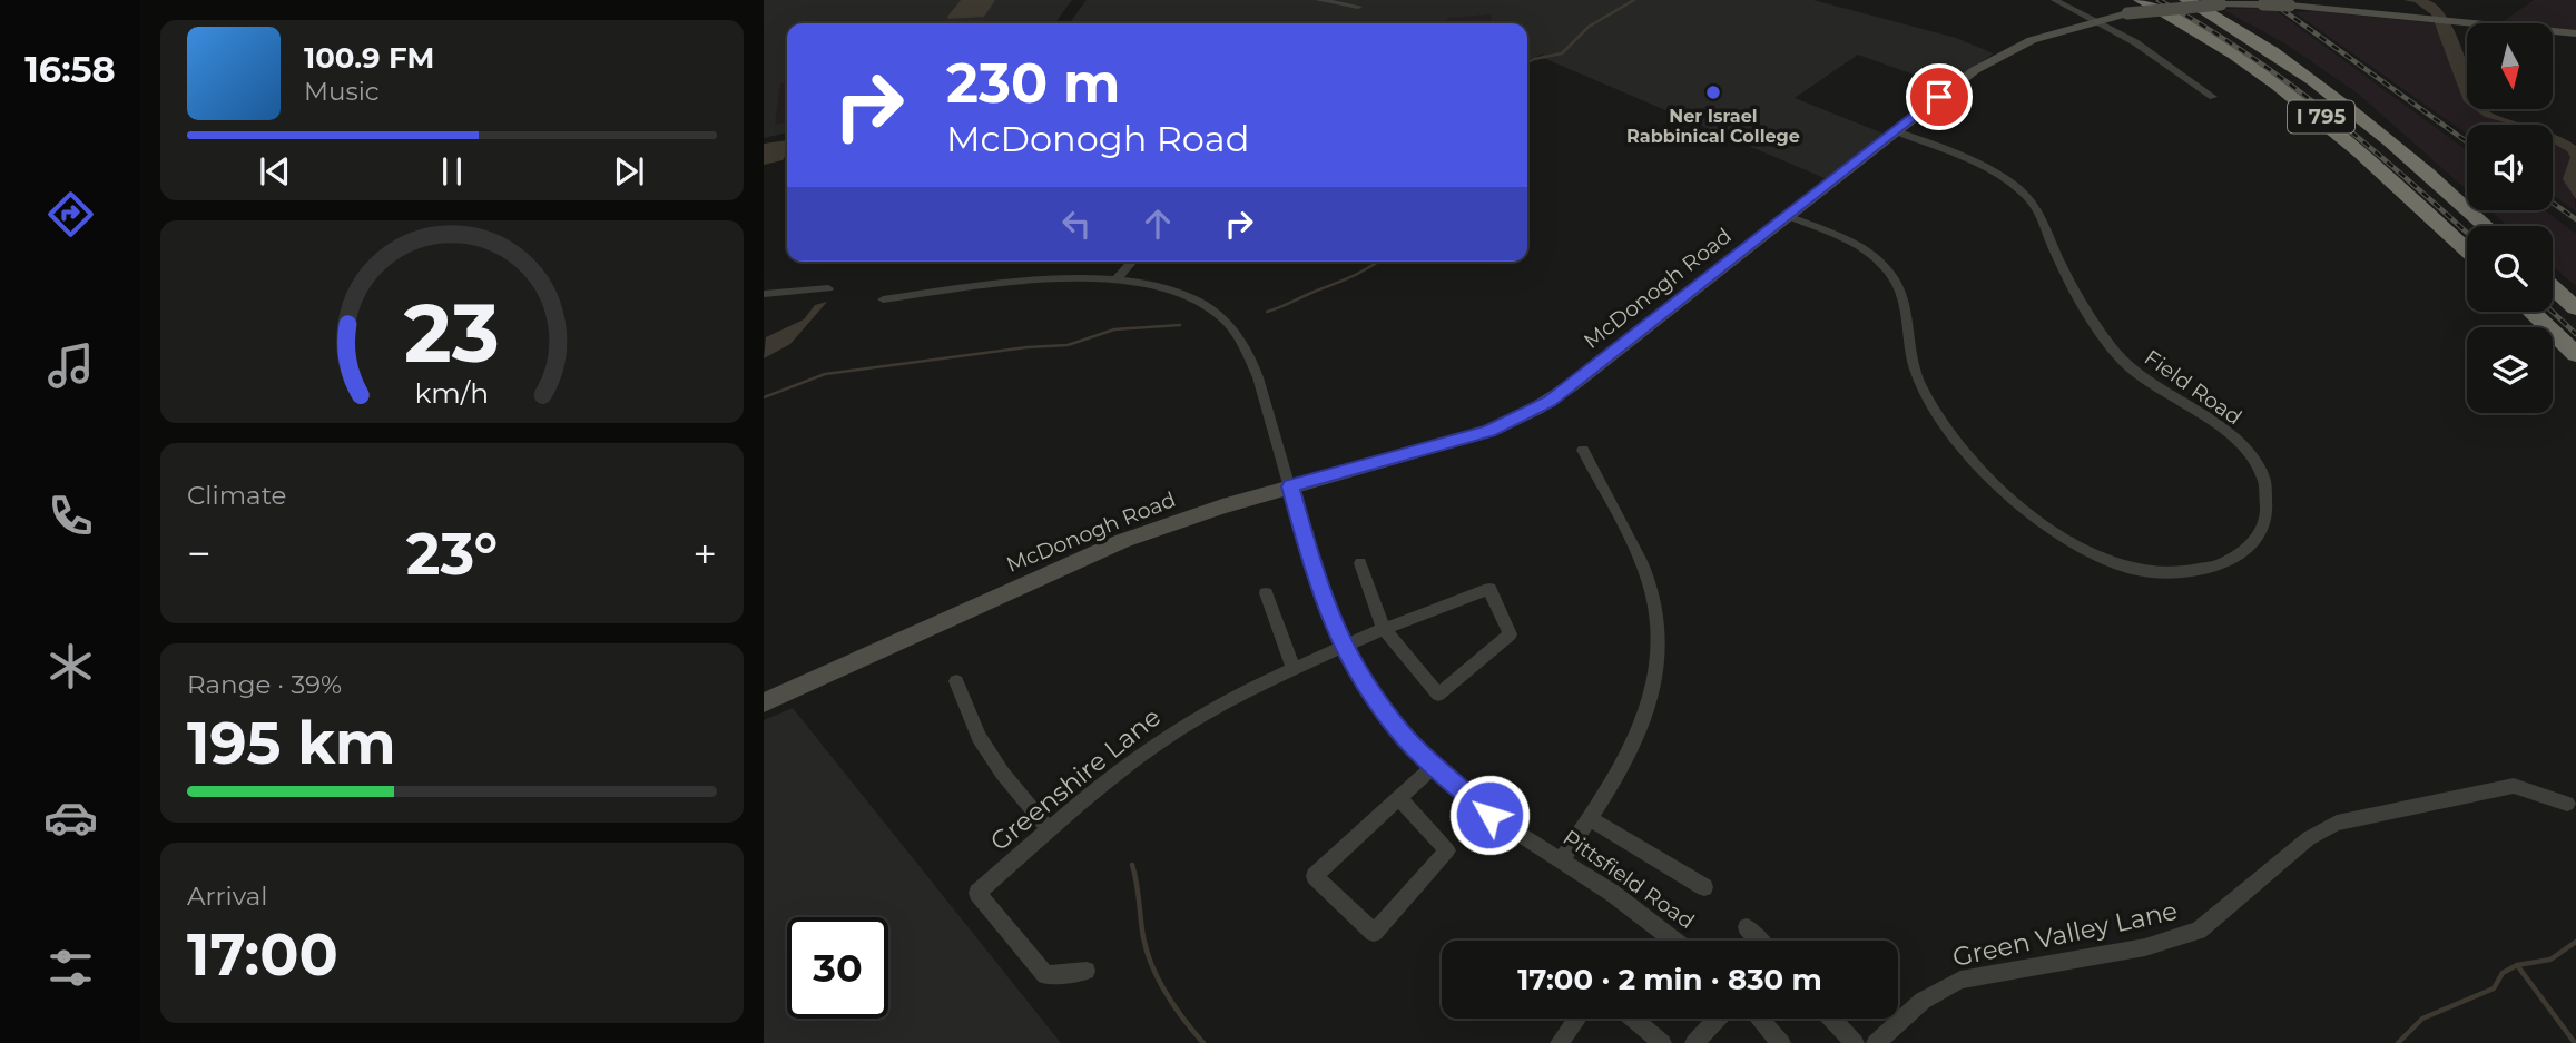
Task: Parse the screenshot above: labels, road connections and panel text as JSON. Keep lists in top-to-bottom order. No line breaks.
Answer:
{"streets":{"highway":["I 795"],"main road":["McDonogh Road"],"street":["Field Road","Greenshire Lane","Pittsfield Road","Green Valley Lane"]},"crossings":[["McDonogh Road","Field Road"],["McDonogh Road","Pittsfield Road"],["Greenshire Lane","Pittsfield Road"]],"places":["Ner Israel Rabbinical College"],"north":"bottom","page":{"tabs":"16:58","turn":["230 m","McDonogh Road"],"song":["100.9 FM","Music"],"tile":["Climate",["Range · 39%","195 km"],["Arrival","17:00"]],"heat":["−","23°","+"],"limit":"30","trip":"17:00 · 2 min · 830 m","gauge":["23","km/h"]}}
